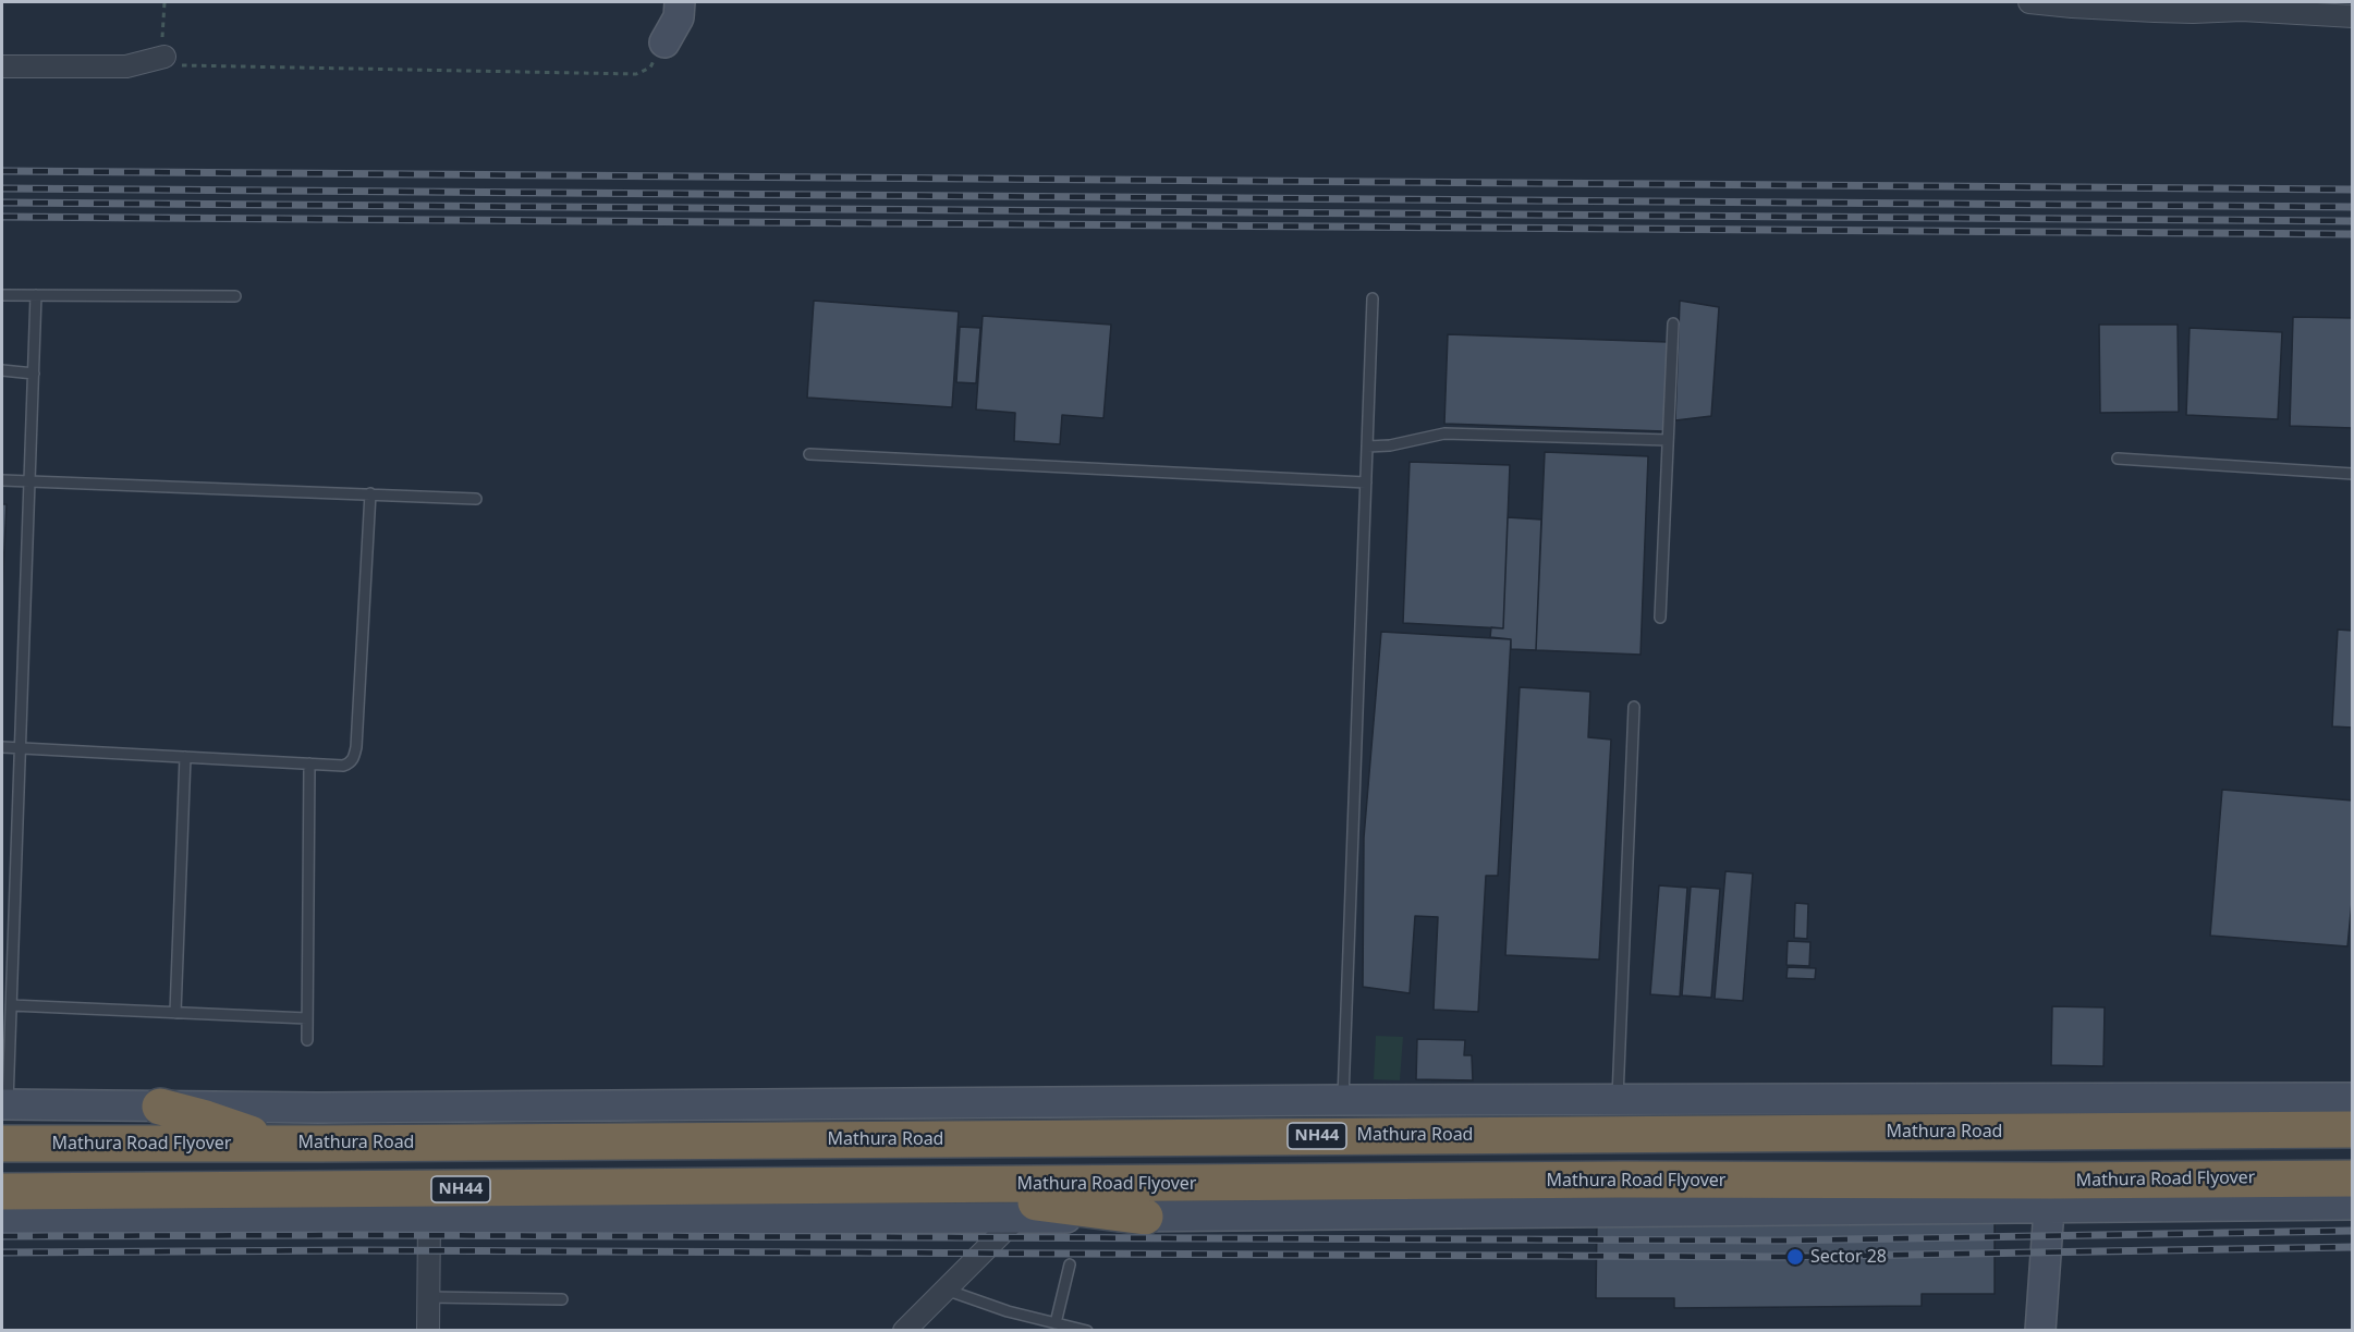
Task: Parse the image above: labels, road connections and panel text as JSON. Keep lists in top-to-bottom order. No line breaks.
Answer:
{"streets":{"highway":["Mathura Road","NH44","Mathura Road Flyover"]},"crossings":[["Mathura Road","Mathura Road Flyover"],["NH44","Mathura Road Flyover"]],"places":["Sector 28"]}
